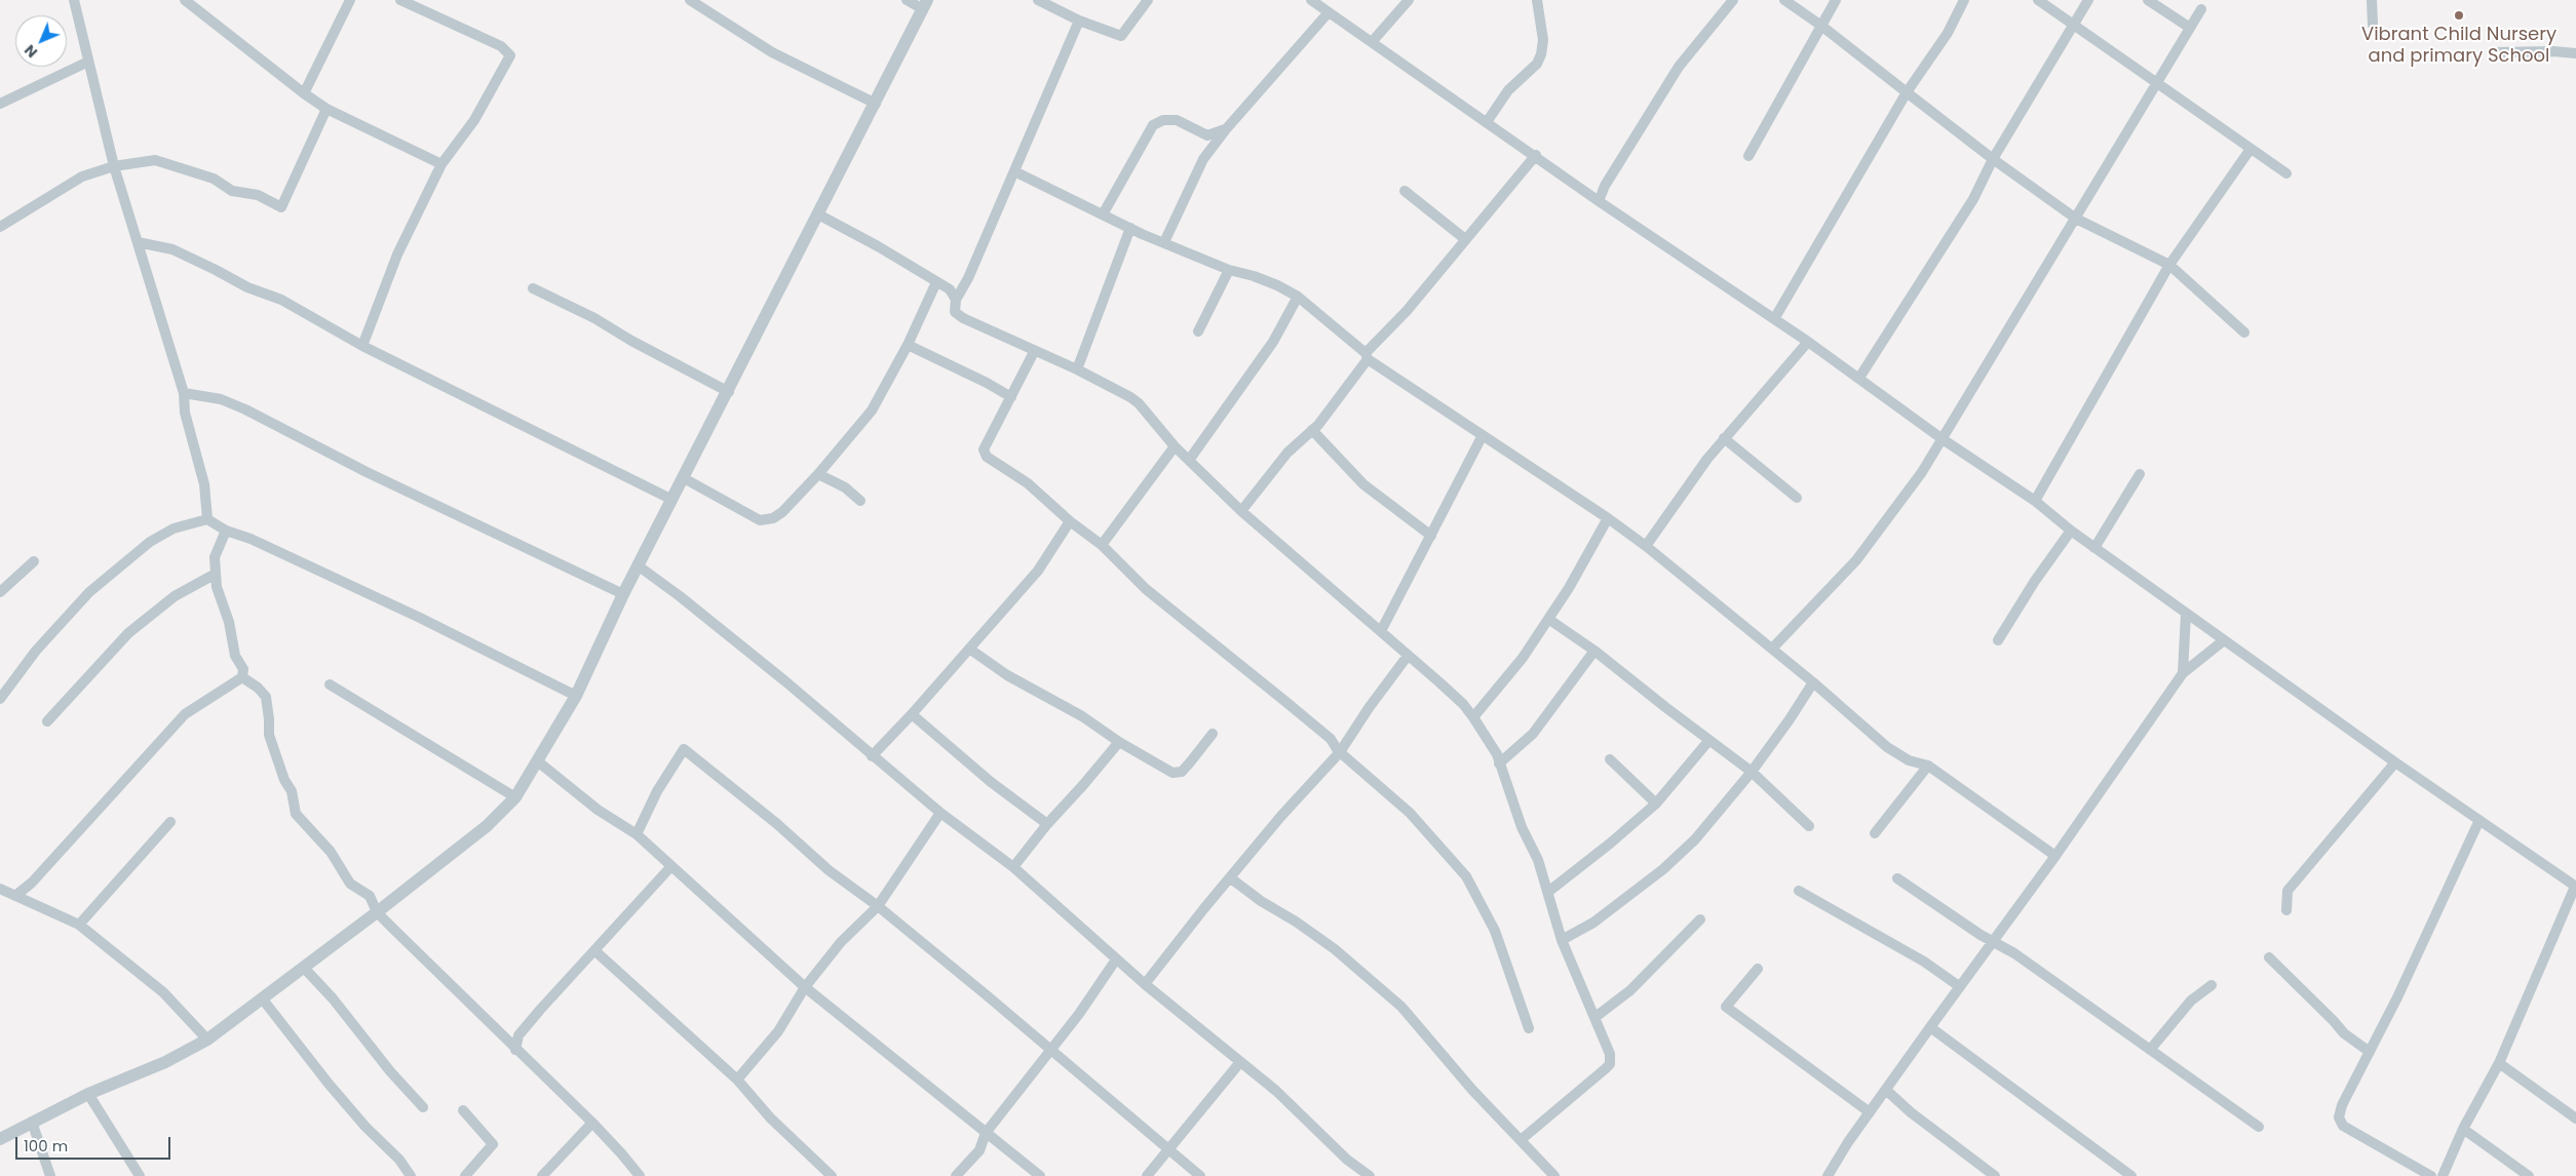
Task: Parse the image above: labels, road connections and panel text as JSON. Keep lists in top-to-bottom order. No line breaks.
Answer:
{"places":["Vibrant Child Nursery and primary School"],"scale_bar":"100 m","north":"bottom left"}
